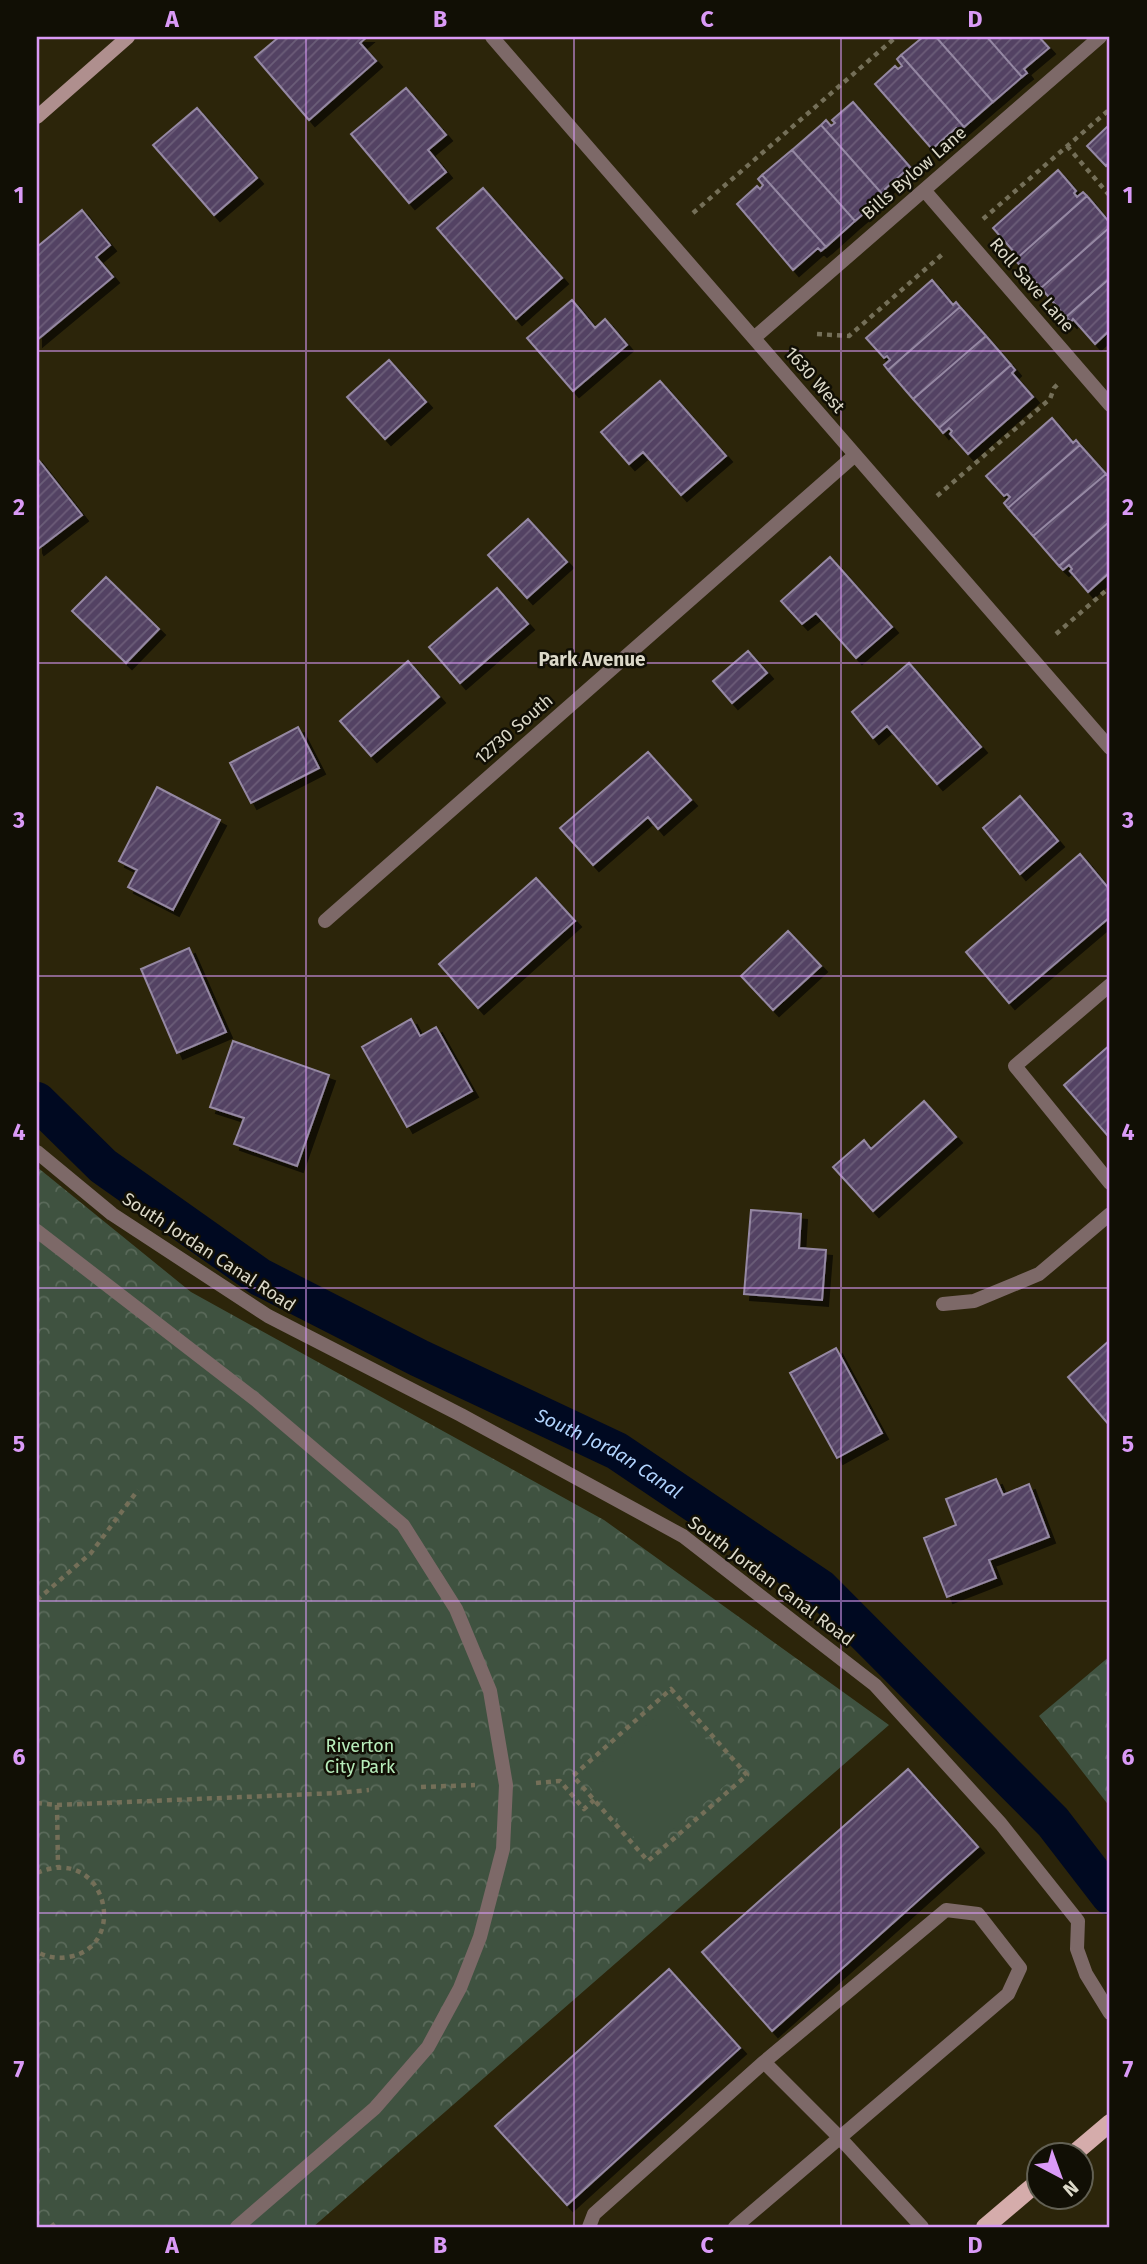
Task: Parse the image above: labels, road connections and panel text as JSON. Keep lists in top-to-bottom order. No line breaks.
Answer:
{"streets":{"street":["Bills Bylow Lane","Roll Save Lane","1630 West","12730 South","South Jordan Canal Road"]},"crossings":[["Bills Bylow Lane","Roll Save Lane"],["Bills Bylow Lane","1630 West"],["1630 West","12730 South"]],"districts":["Park Avenue"],"water":["South Jordan Canal"],"parks":["Riverton City Park"],"north":"bottom right","grid":{"columns":["A","B","C","D"],"rows":["1","2","3","4","5","6","7"]}}
